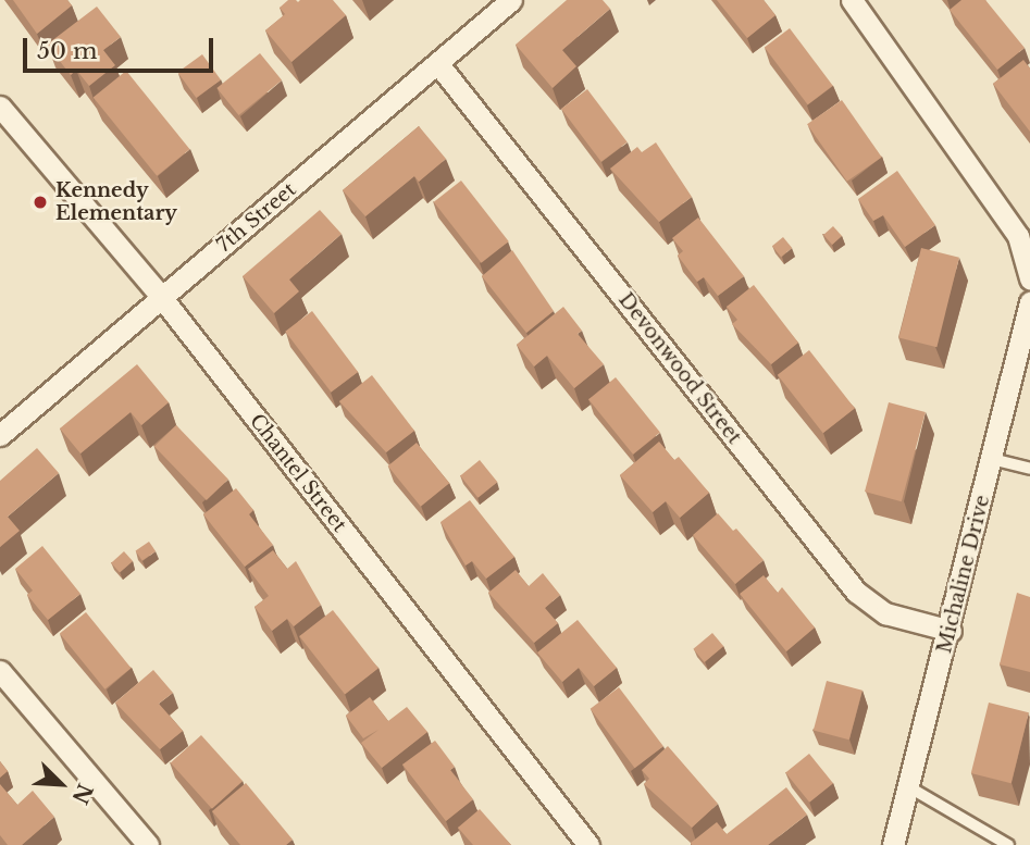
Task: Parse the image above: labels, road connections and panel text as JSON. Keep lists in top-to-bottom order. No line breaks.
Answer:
{"streets":{"street":["7th Street","Devonwood Street","Chantel Street","Michaline Drive"]},"crossings":[["7th Street","Devonwood Street"],["7th Street","Chantel Street"],["Devonwood Street","Michaline Drive"]],"places":["Kennedy Elementary"],"scale_bar":"50 m","north":"bottom right"}
